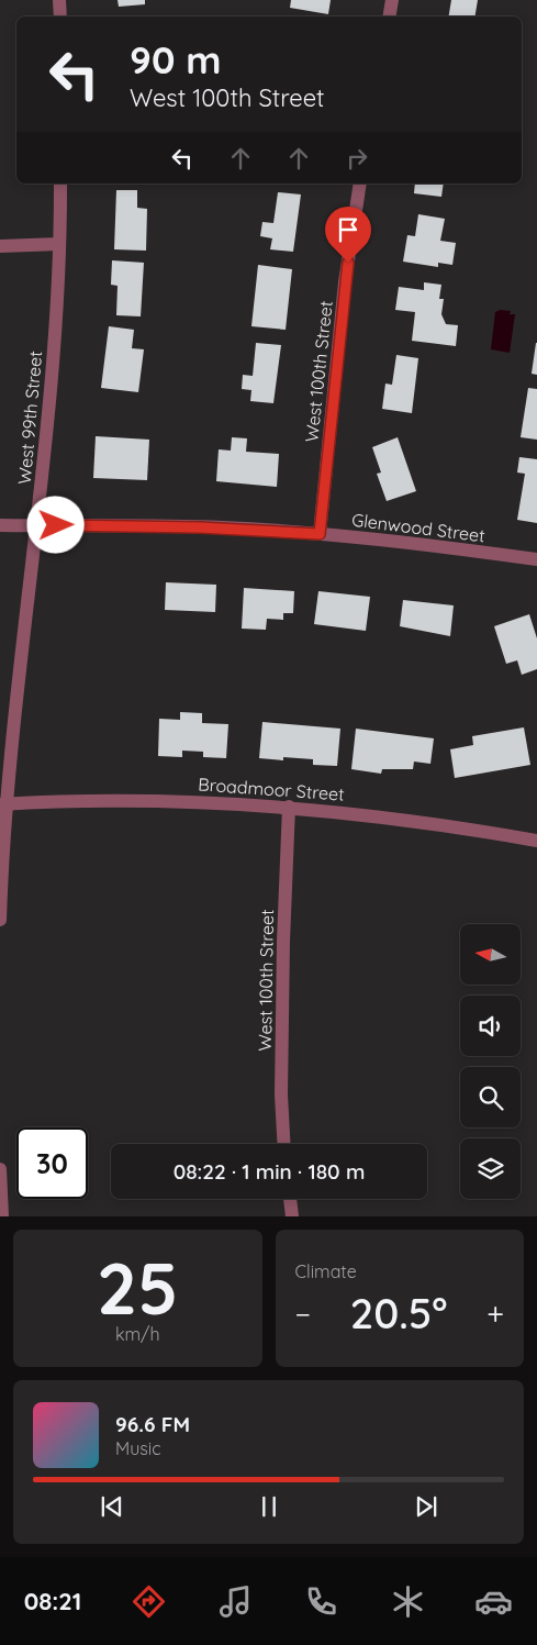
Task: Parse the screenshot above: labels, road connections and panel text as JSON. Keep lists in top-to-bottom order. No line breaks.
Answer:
{"streets":{"street":["West 100th Street","West 99th Street","Glenwood Street","Broadmoor Street"]},"crossings":[["West 100th Street","Glenwood Street"],["West 100th Street","Broadmoor Street"],["West 99th Street","Glenwood Street"],["West 99th Street","Broadmoor Street"]],"north":"left","page":{"turn":["90 m","West 100th Street"],"limit":"30","trip":"08:22 · 1 min · 180 m","tile":[["25","km/h"],"Climate"],"heat":["−","20.5°","+"],"song":["96.6 FM","Music"],"tabs":"08:21"}}
